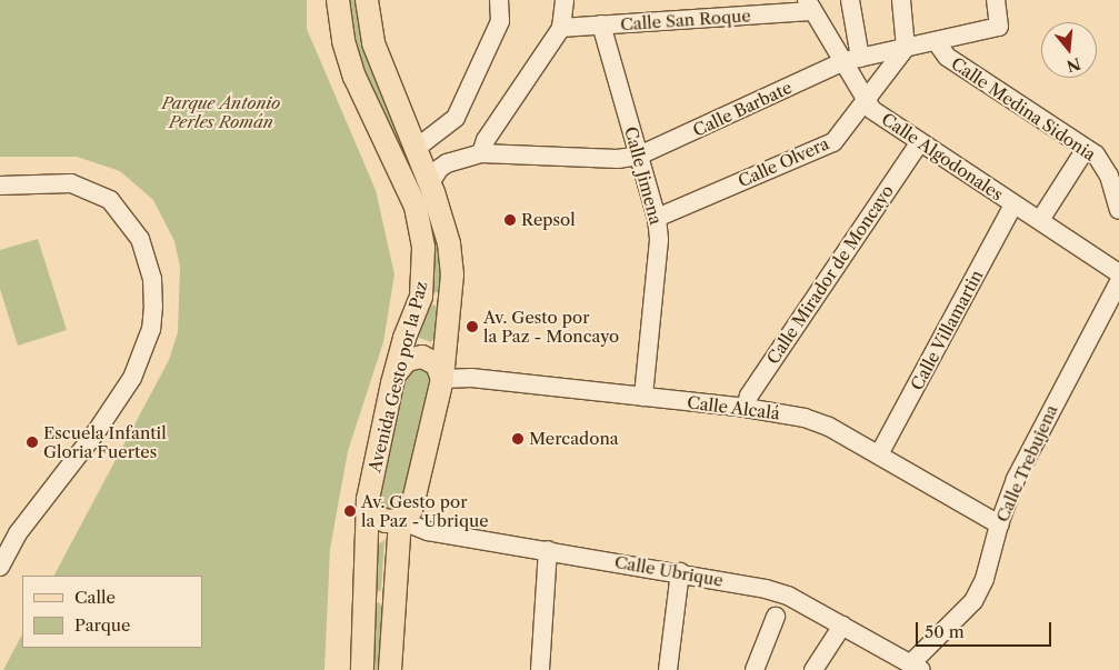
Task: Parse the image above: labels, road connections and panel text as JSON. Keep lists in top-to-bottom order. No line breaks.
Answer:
{"streets":{"main road":["Avenida Gesto por la Paz"],"street":["Calle San Roque","Calle Barbate","Calle Medina Sidonia","Calle Algodonales","Calle Olvera","Calle Jimena","Calle Mirador de Moncayo","Calle Villamartin","Calle Alcalá","Calle Trebujena","Calle Ubrique"]},"crossings":[["Calle San Roque","Calle Algodonales"],["Calle San Roque","Calle Jimena"],["Calle Barbate","Calle Medina Sidonia"],["Calle Barbate","Calle Algodonales"],["Calle Barbate","Calle Olvera"],["Calle Barbate","Calle Jimena"],["Calle Algodonales","Calle Olvera"],["Calle Algodonales","Calle Mirador de Moncayo"],["Calle Algodonales","Calle Villamartin"],["Calle Olvera","Calle Jimena"],["Calle Jimena","Calle Alcalá"],["Calle Mirador de Moncayo","Calle Alcalá"],["Calle Villamartin","Calle Alcalá"],["Avenida Gesto por la Paz","Calle Alcalá"],["Avenida Gesto por la Paz","Calle Ubrique"],["Calle Alcalá","Calle Trebujena"],["Calle Trebujena","Calle Ubrique"]],"parks":["Parque Antonio Perles Román"],"places":["Repsol","Av. Gesto por la Paz - Moncayo","Mercadona","Escuela Infantil Gloria Fuertes","Av. Gesto por la Paz - Ubrique"],"legend":["Calle","Parque"],"scale_bar":"50 m","north":"bottom"}
